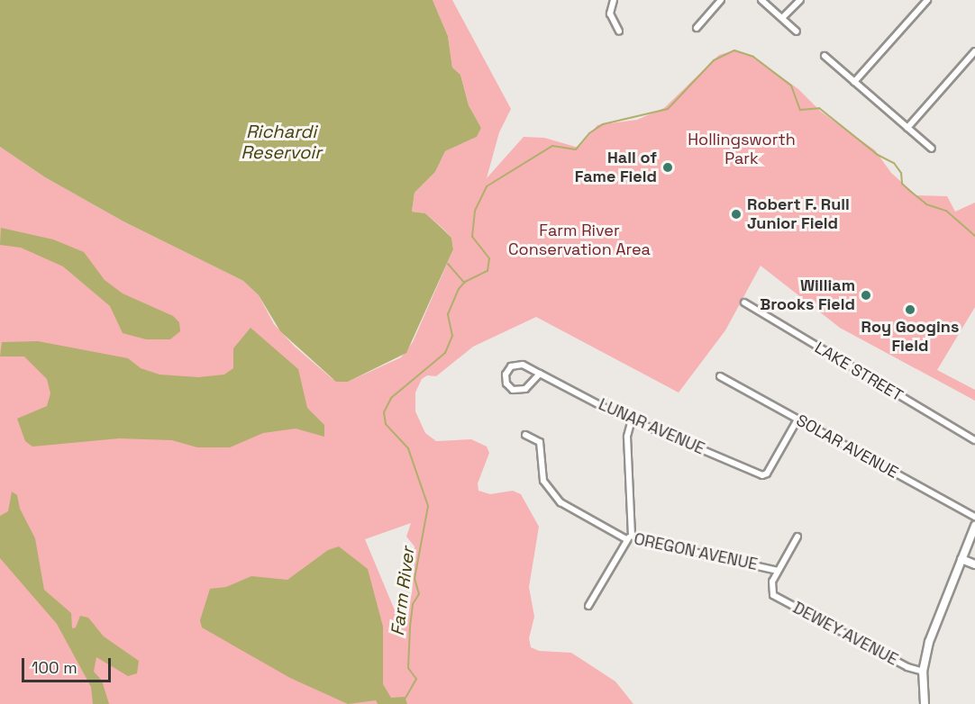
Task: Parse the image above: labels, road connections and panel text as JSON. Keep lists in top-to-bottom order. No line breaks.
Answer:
{"streets":{"street":["LAKE STREET","LUNAR AVENUE","SOLAR AVENUE","OREGON AVENUE","DEWEY AVENUE"]},"crossings":[["LUNAR AVENUE","SOLAR AVENUE"],["OREGON AVENUE","DEWEY AVENUE"]],"water":["Richardi Reservoir","Farm River"],"parks":["Hollingsworth Park","Farm River Conservation Area"],"places":["Hall of Fame Field","Robert F. Rull Junior Field","William Brooks Field","Roy Googins Field"],"scale_bar":"100 m"}
